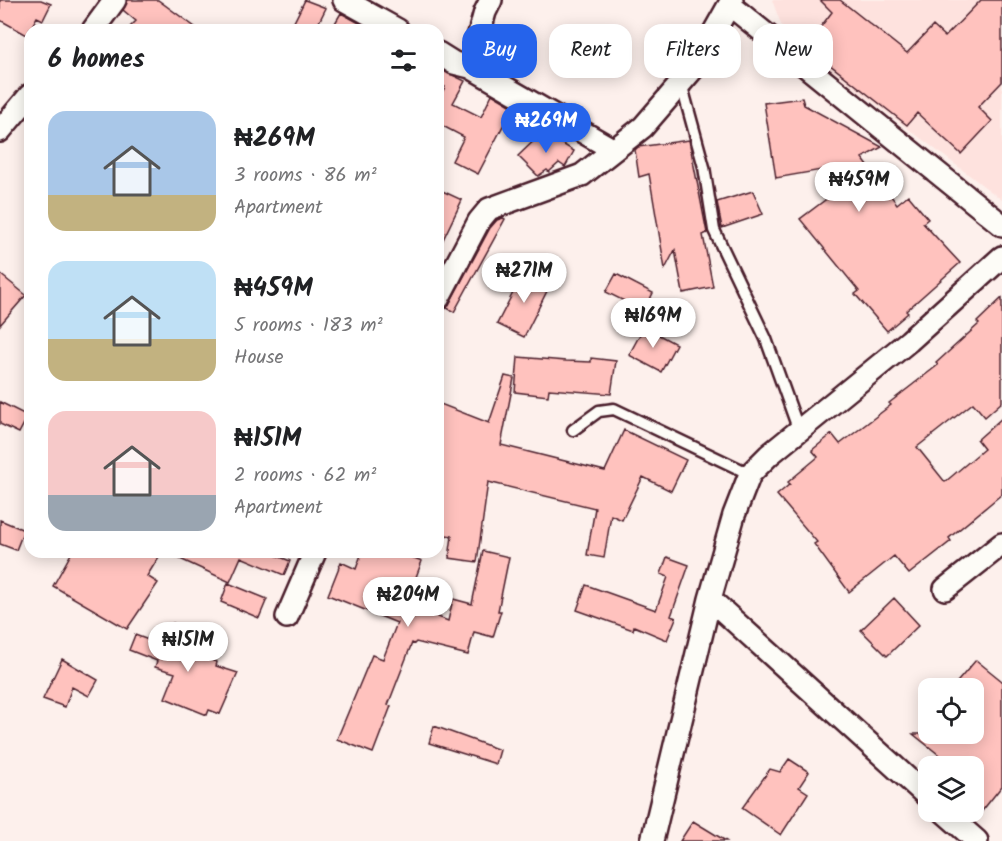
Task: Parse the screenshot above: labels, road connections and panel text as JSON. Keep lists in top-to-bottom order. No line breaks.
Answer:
{"page":{"chip":["Buy","Rent","Filters","New"],"heading":"6 homes","list":[{"name":"₦269M","note":"3 rooms · 86 m² · Apartment"},{"name":"₦459M","note":"5 rooms · 183 m² · House"},{"name":"₦151M","note":"2 rooms · 62 m² · Apartment"}],"price":["₦269M","₦459M","₦271M","₦169M","₦204M","₦151M"]}}
